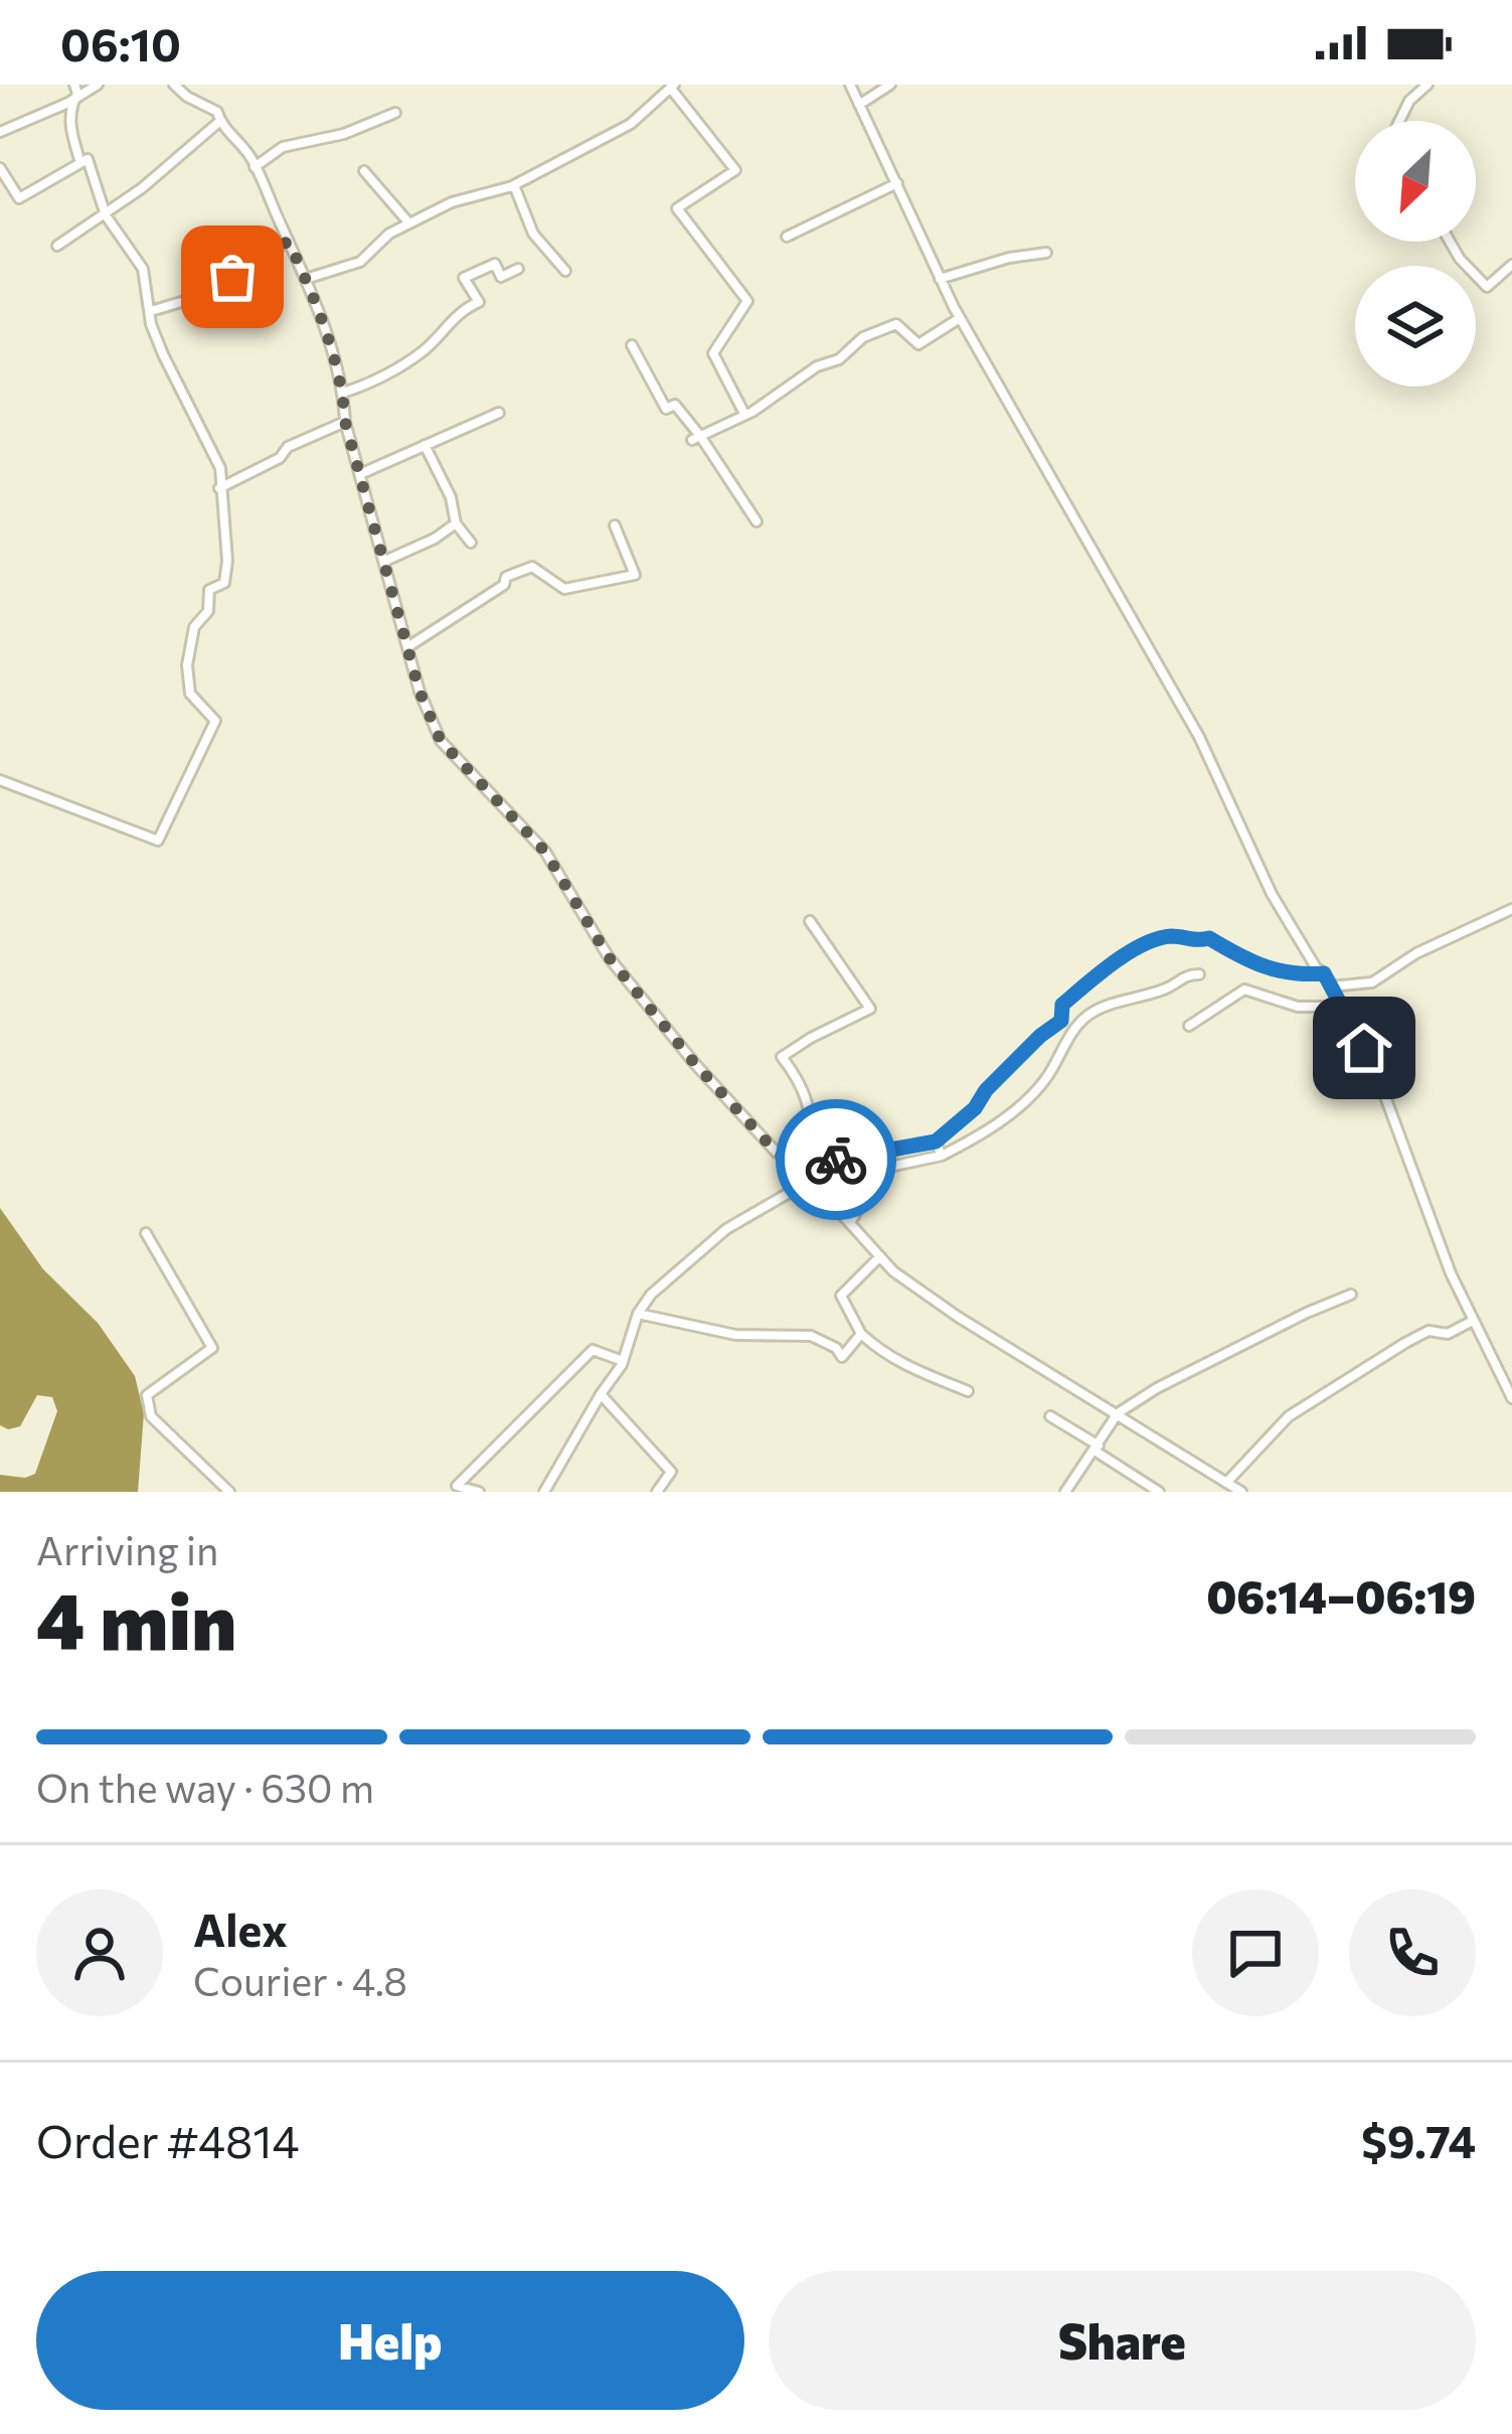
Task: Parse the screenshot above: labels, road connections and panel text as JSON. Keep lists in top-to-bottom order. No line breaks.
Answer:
{"north":"bottom left","page":{"status":"06:10","heading":["4 min","Arriving in","06:14–06:19"],"panel":["Alex","Courier · 4.8","Order #4814","$9.74"],"bar":"On the way · 630 m","buttons":["Help","Share"]}}
